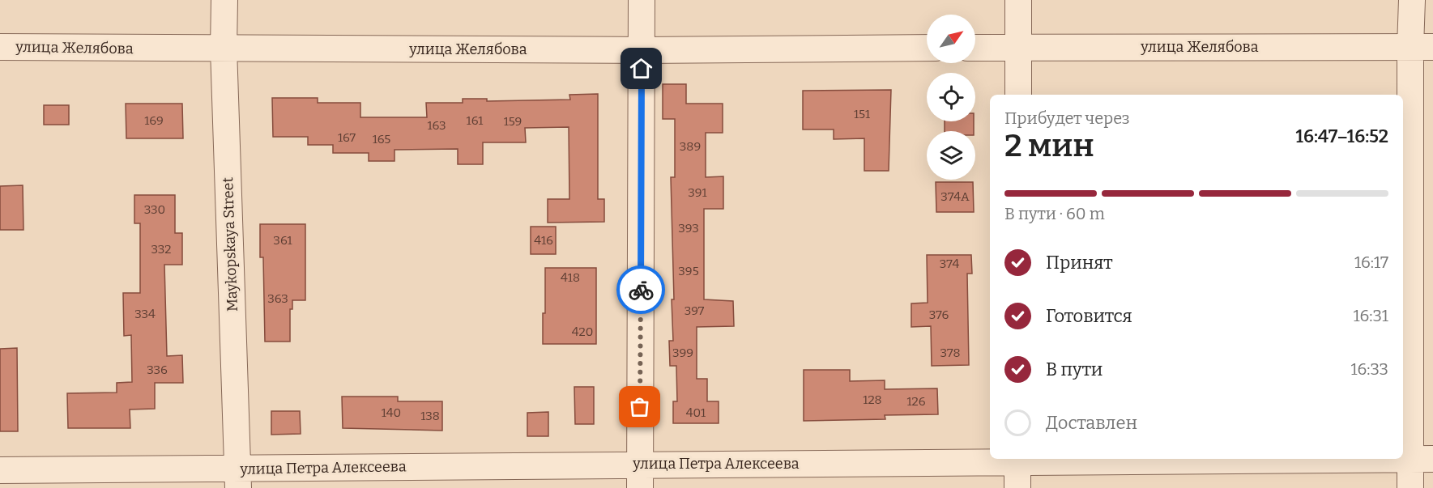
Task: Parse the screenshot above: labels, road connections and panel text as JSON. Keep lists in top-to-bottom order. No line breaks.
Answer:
{"streets":{"street":["улица Желябова","Maykopskaya Street","улица Петра Алексеева"]},"crossings":[["улица Желябова","Maykopskaya Street"],["Maykopskaya Street","улица Петра Алексеева"]],"house_numbers":["151","169","161","159","163","167","165","389","391","374А","330","393","361","416","332","374","395","418","363","397","334","376","420","399","378","336","128","126","140","401","138"],"north":"top right","page":{"heading":["2 мин","Прибудет через","16:47–16:52"],"bar":"В пути · 60 m","list":[["Принят","16:17"],["Готовится","16:31"],["В пути","16:33"],"Доставлен"]}}
